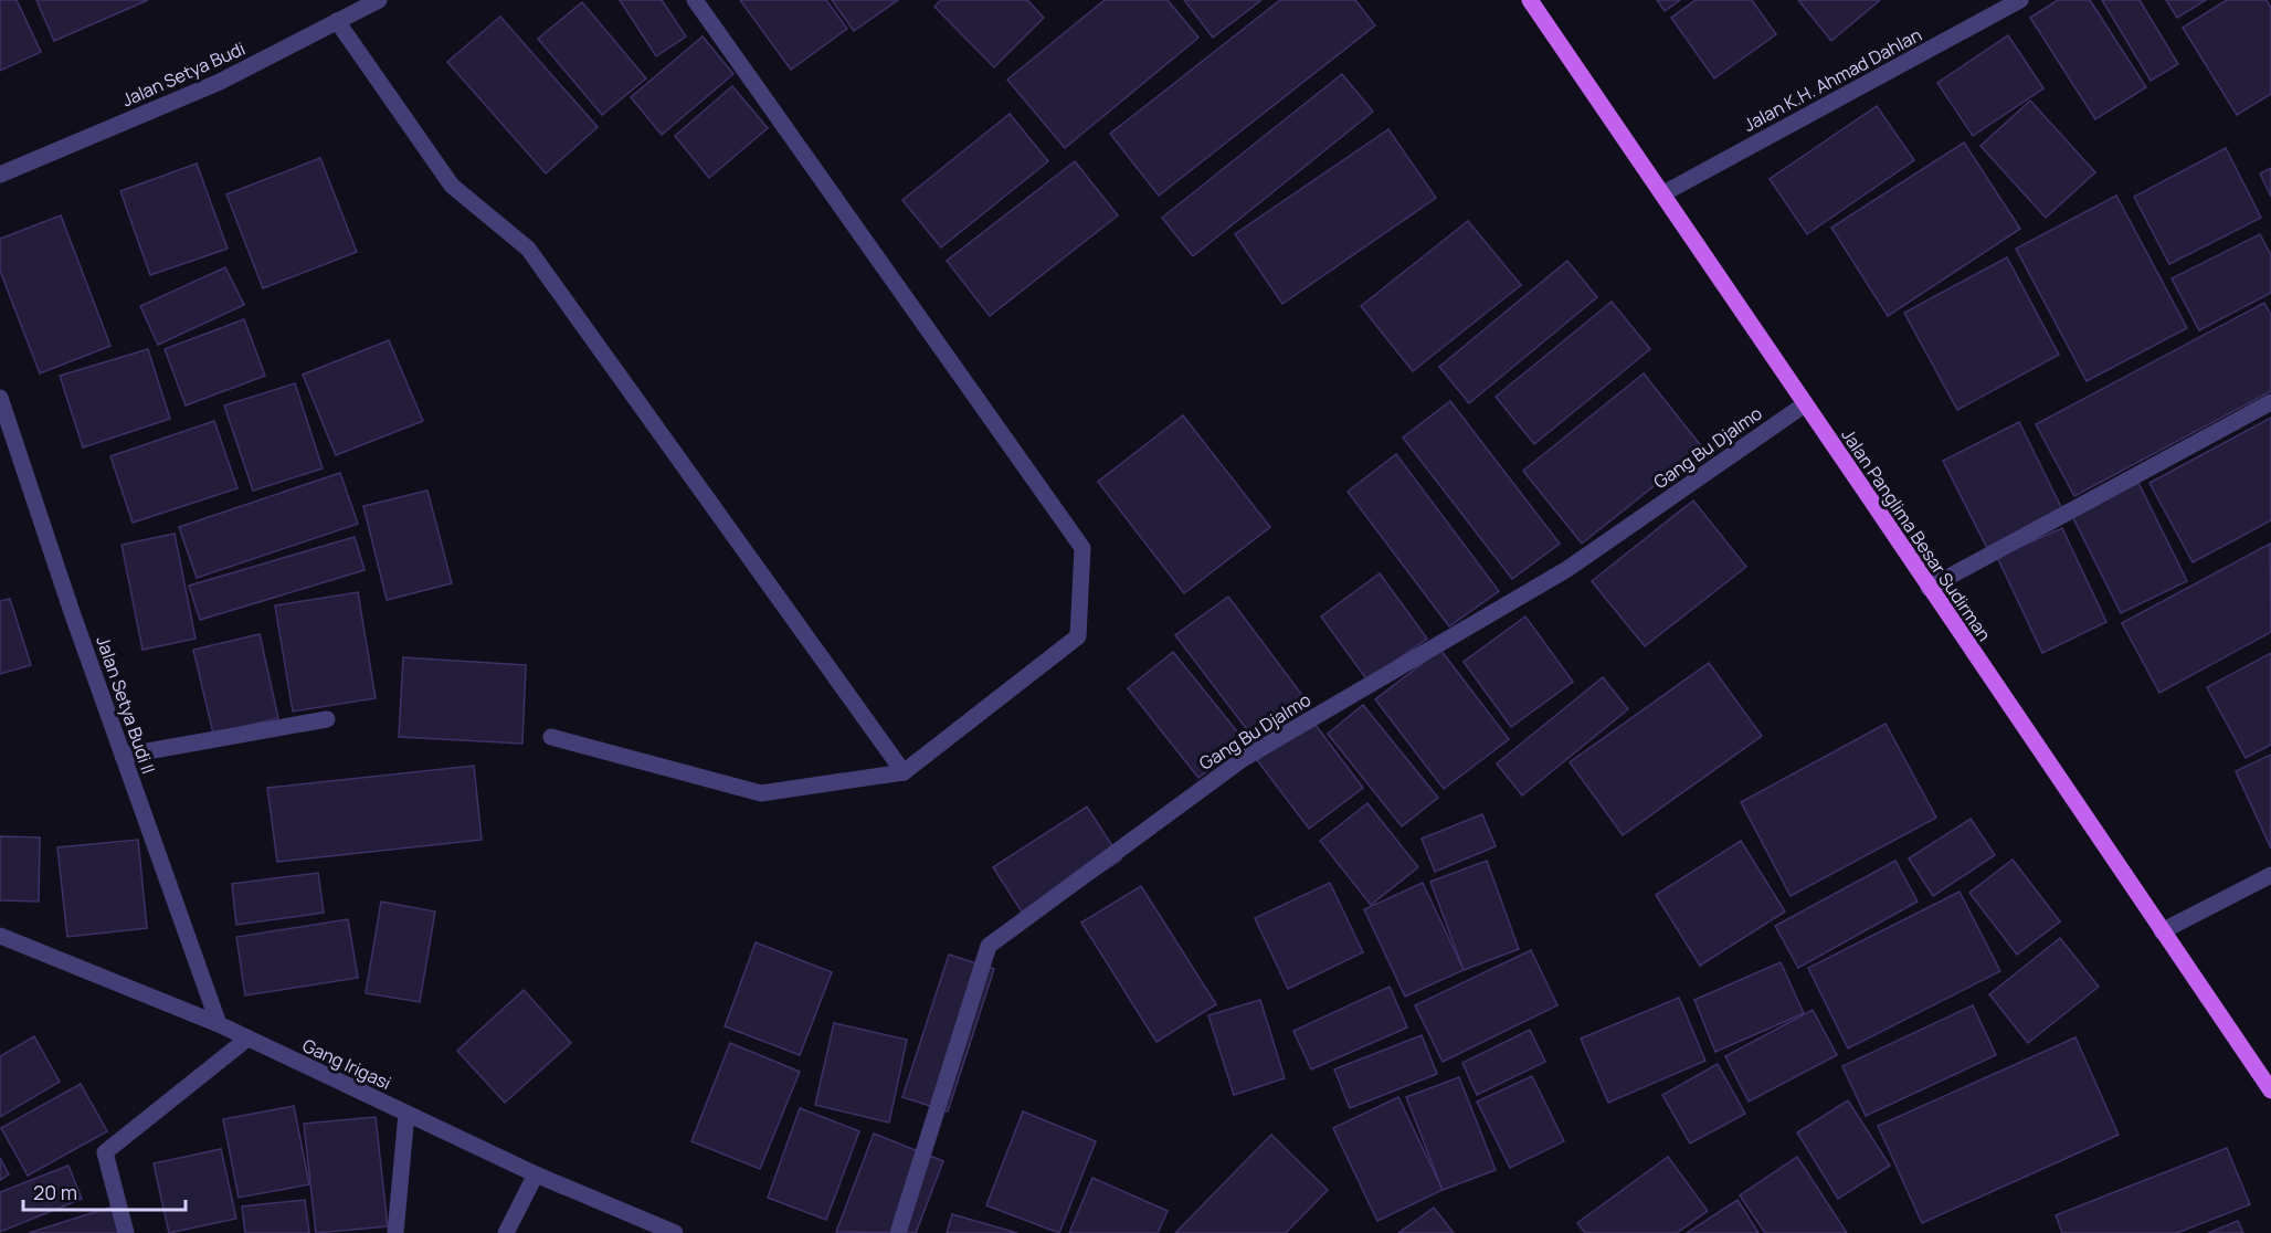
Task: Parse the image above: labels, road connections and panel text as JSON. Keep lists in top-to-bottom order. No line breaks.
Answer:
{"streets":{"main road":["Jalan Panglima Besar Sudirman"],"street":["Jalan Setya Budi","Jalan K.H. Ahmad Dahlan","Gang Bu Djalmo","Jalan Setya Budi II","Gang Irigasi"]},"crossings":[["Jalan K.H. Ahmad Dahlan","Jalan Panglima Besar Sudirman"],["Gang Bu Djalmo","Jalan Panglima Besar Sudirman"],["Jalan Setya Budi II","Gang Irigasi"]],"scale_bar":"20 m"}
